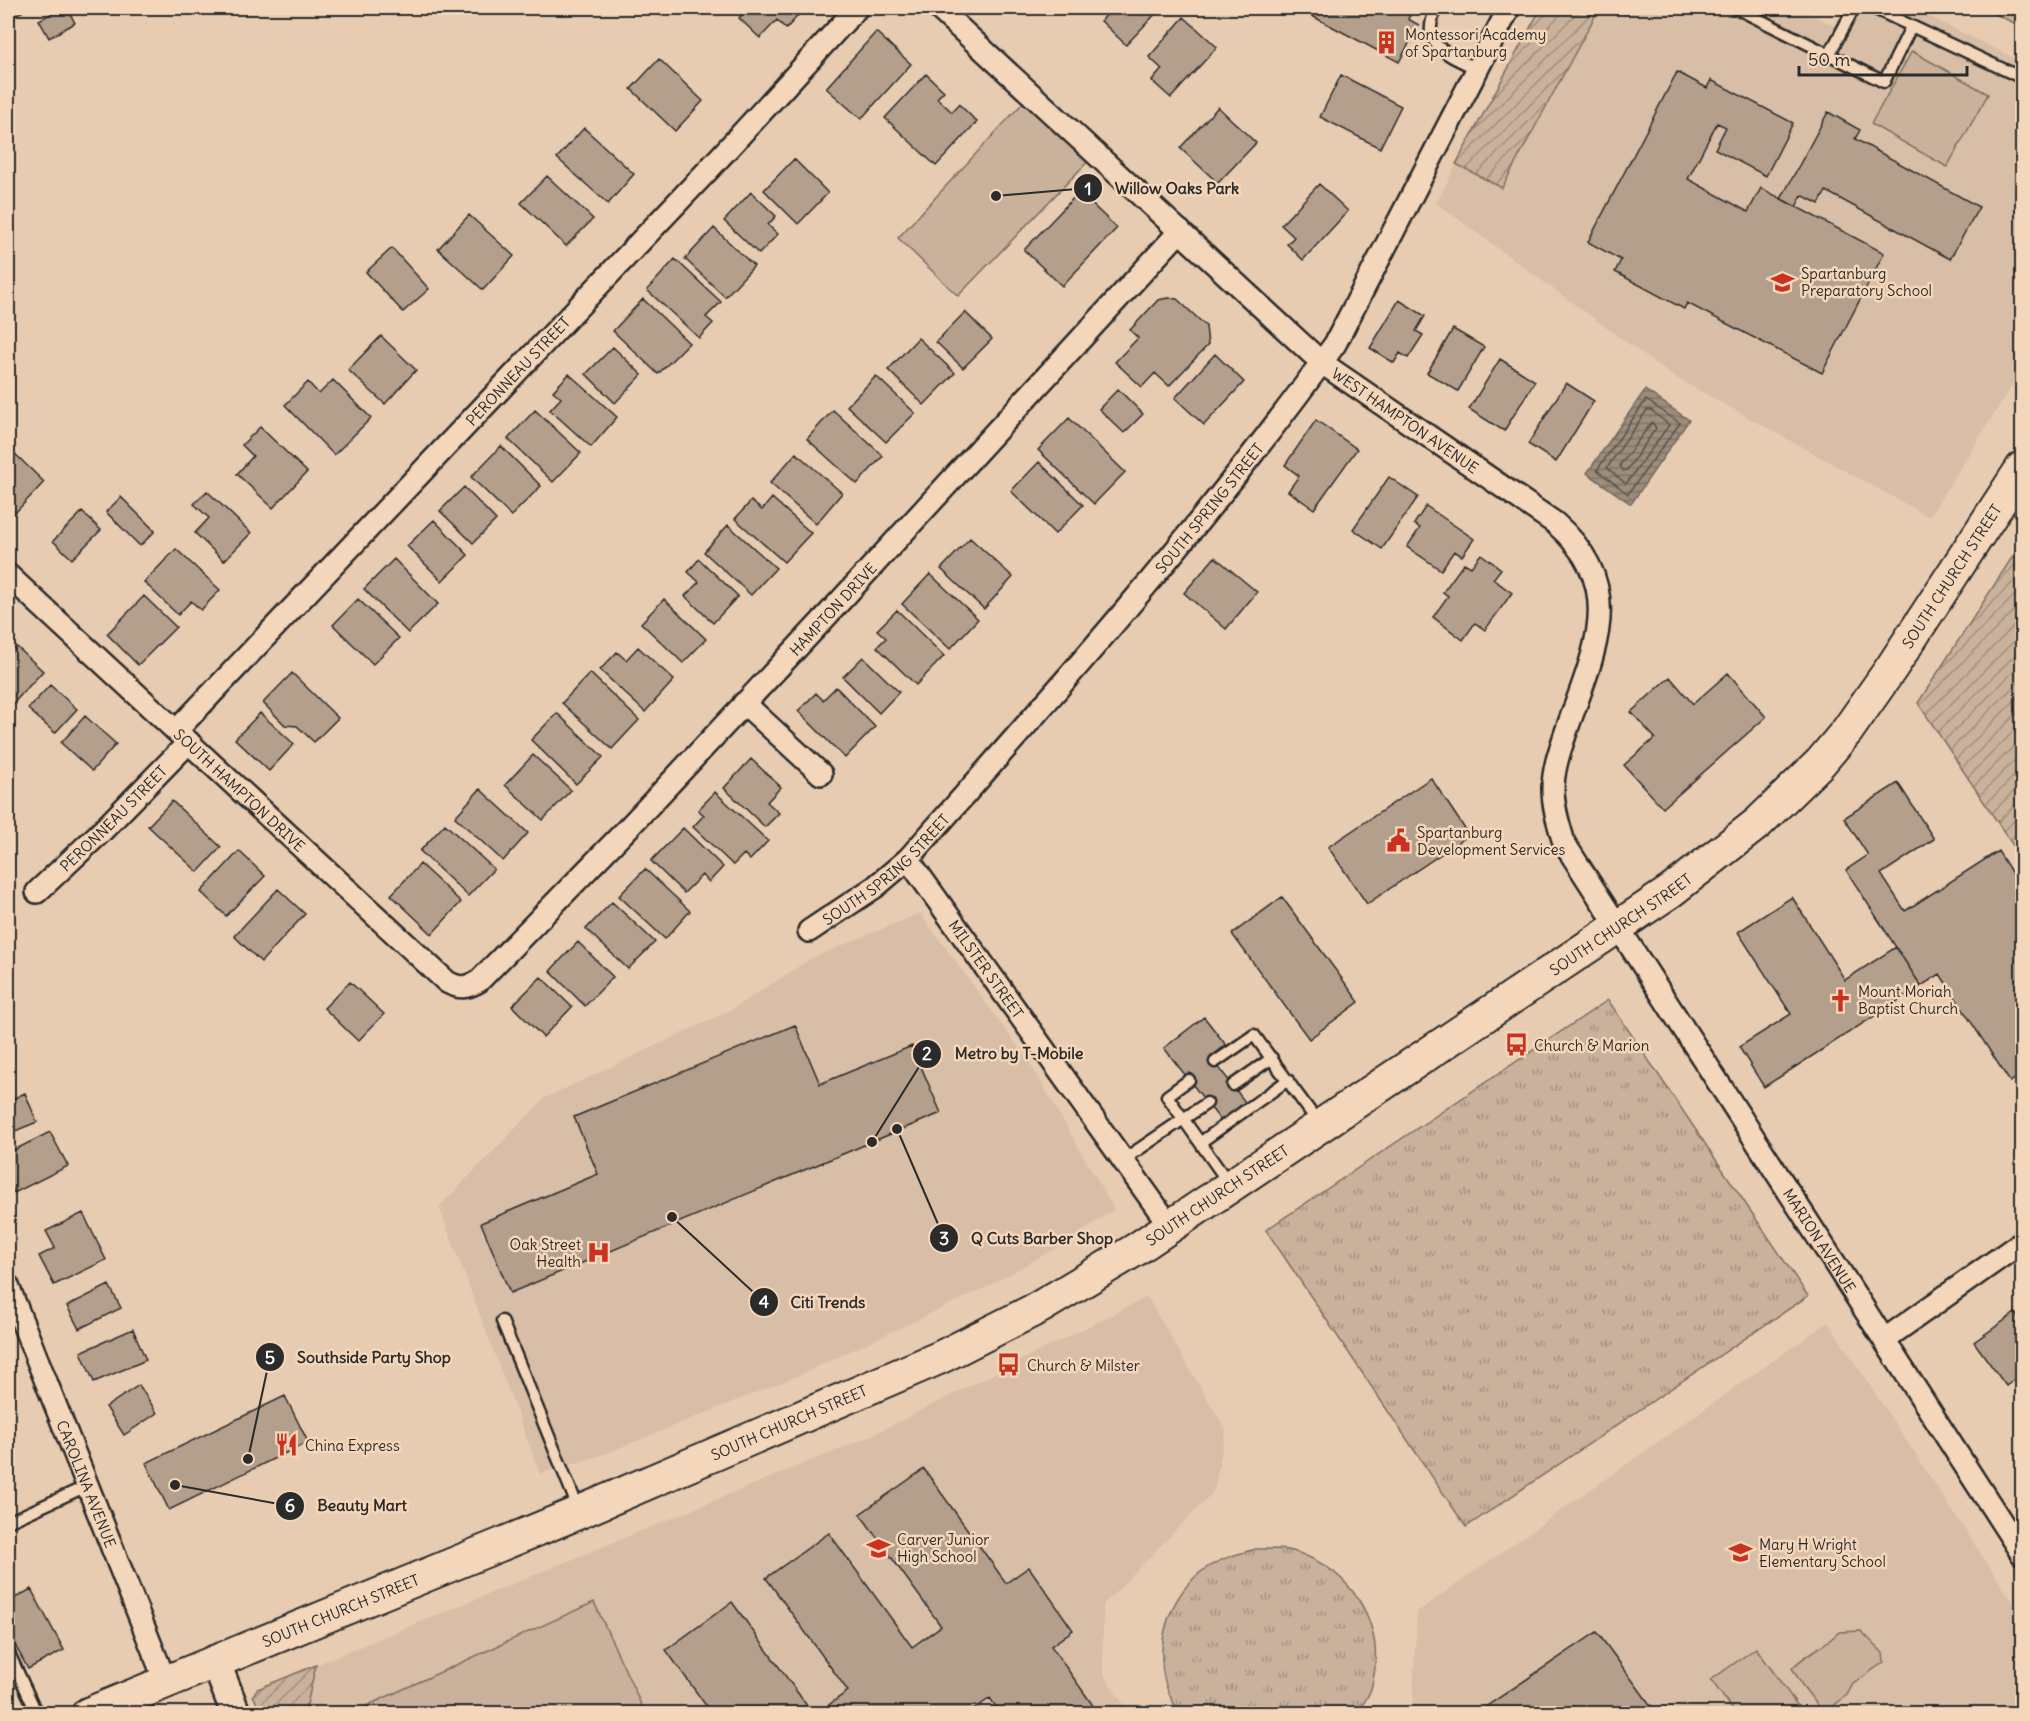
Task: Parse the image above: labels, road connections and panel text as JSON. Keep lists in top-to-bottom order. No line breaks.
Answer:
{"streets":{"main road":["SOUTH CHURCH STREET"],"street":["PERONNEAU STREET","WEST HAMPTON AVENUE","SOUTH SPRING STREET","HAMPTON DRIVE","SOUTH HAMPTON DRIVE","MILSTER STREET","MARION AVENUE","CAROLINA AVENUE"]},"crossings":[["PERONNEAU STREET","SOUTH HAMPTON DRIVE"],["WEST HAMPTON AVENUE","SOUTH SPRING STREET"],["WEST HAMPTON AVENUE","SOUTH CHURCH STREET"],["WEST HAMPTON AVENUE","HAMPTON DRIVE"],["WEST HAMPTON AVENUE","MARION AVENUE"],["SOUTH SPRING STREET","MILSTER STREET"],["SOUTH CHURCH STREET","MILSTER STREET"],["SOUTH CHURCH STREET","MARION AVENUE"],["SOUTH CHURCH STREET","CAROLINA AVENUE"],["HAMPTON DRIVE","SOUTH HAMPTON DRIVE"]],"places":{"building":["Montessori Academy of Spartanburg"],"other":["Willow Oaks Park","Q Cuts Barber Shop","Metro by T-Mobile","Citi Trends","Southside Party Shop","Beauty Mart"],"school or university":["Spartanburg Preparatory School","Carver Junior High School","Mary H Wright Elementary School"],"public building":["Spartanburg Development Services"],"church":["Mount Moriah Baptist Church"],"bus stop":["Church & Marion","Church & Milster"],"hospital":["Oak Street Health"],"restaurant":["China Express"]},"scale_bar":"50 m"}
